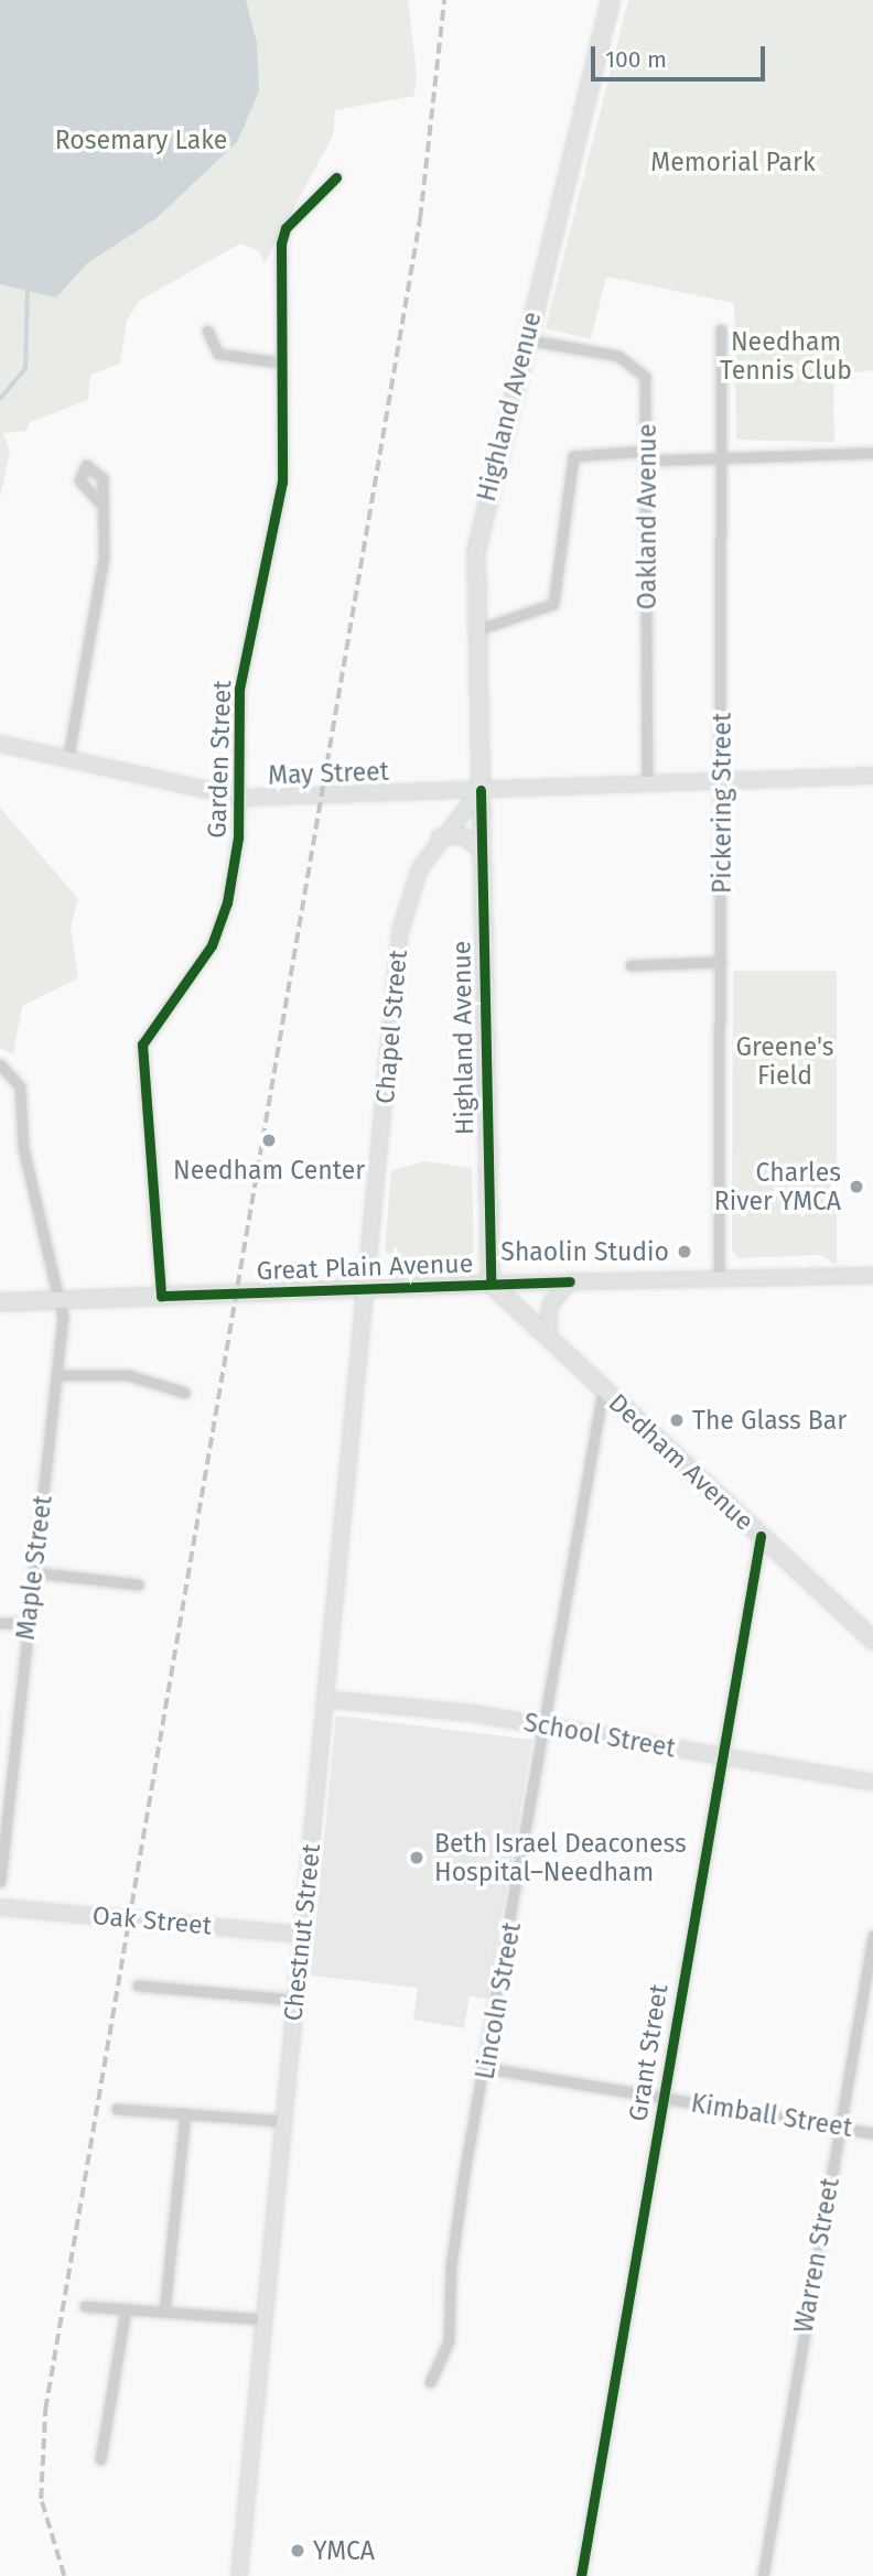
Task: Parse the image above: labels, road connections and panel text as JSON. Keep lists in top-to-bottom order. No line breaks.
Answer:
{"streets":{"main road":["Highland Avenue","May Street","Chapel Street","Great Plain Avenue","Dedham Avenue","School Street","Oak Street","Chestnut Street"],"street":["Oakland Avenue","Garden Street","Pickering Street","Maple Street","Lincoln Street","Grant Street","Kimball Street","Warren Street"]},"crossings":[["Highland Avenue","Oakland Avenue"],["Highland Avenue","May Street"],["Highland Avenue","Chapel Street"],["Highland Avenue","Great Plain Avenue"],["Highland Avenue","Dedham Avenue"],["Oakland Avenue","May Street"],["Garden Street","May Street"],["Garden Street","Great Plain Avenue"],["May Street","Pickering Street"],["May Street","Chapel Street"],["Pickering Street","Great Plain Avenue"],["Chapel Street","Great Plain Avenue"],["Chapel Street","Chestnut Street"],["Great Plain Avenue","Dedham Avenue"],["Great Plain Avenue","Maple Street"],["Great Plain Avenue","Chestnut Street"],["Dedham Avenue","Lincoln Street"],["Dedham Avenue","Grant Street"],["School Street","Chestnut Street"],["School Street","Lincoln Street"],["School Street","Grant Street"],["Oak Street","Chestnut Street"],["Lincoln Street","Kimball Street"],["Grant Street","Kimball Street"],["Kimball Street","Warren Street"]],"parks":["Rosemary Lake","Memorial Park","Needham Tennis Club","Greene's Field"],"places":["Needham Center","Charles River YMCA","Shaolin Studio","The Glass Bar","Beth Israel Deaconess Hospital–Needham","YMCA"],"scale_bar":"100 m"}
